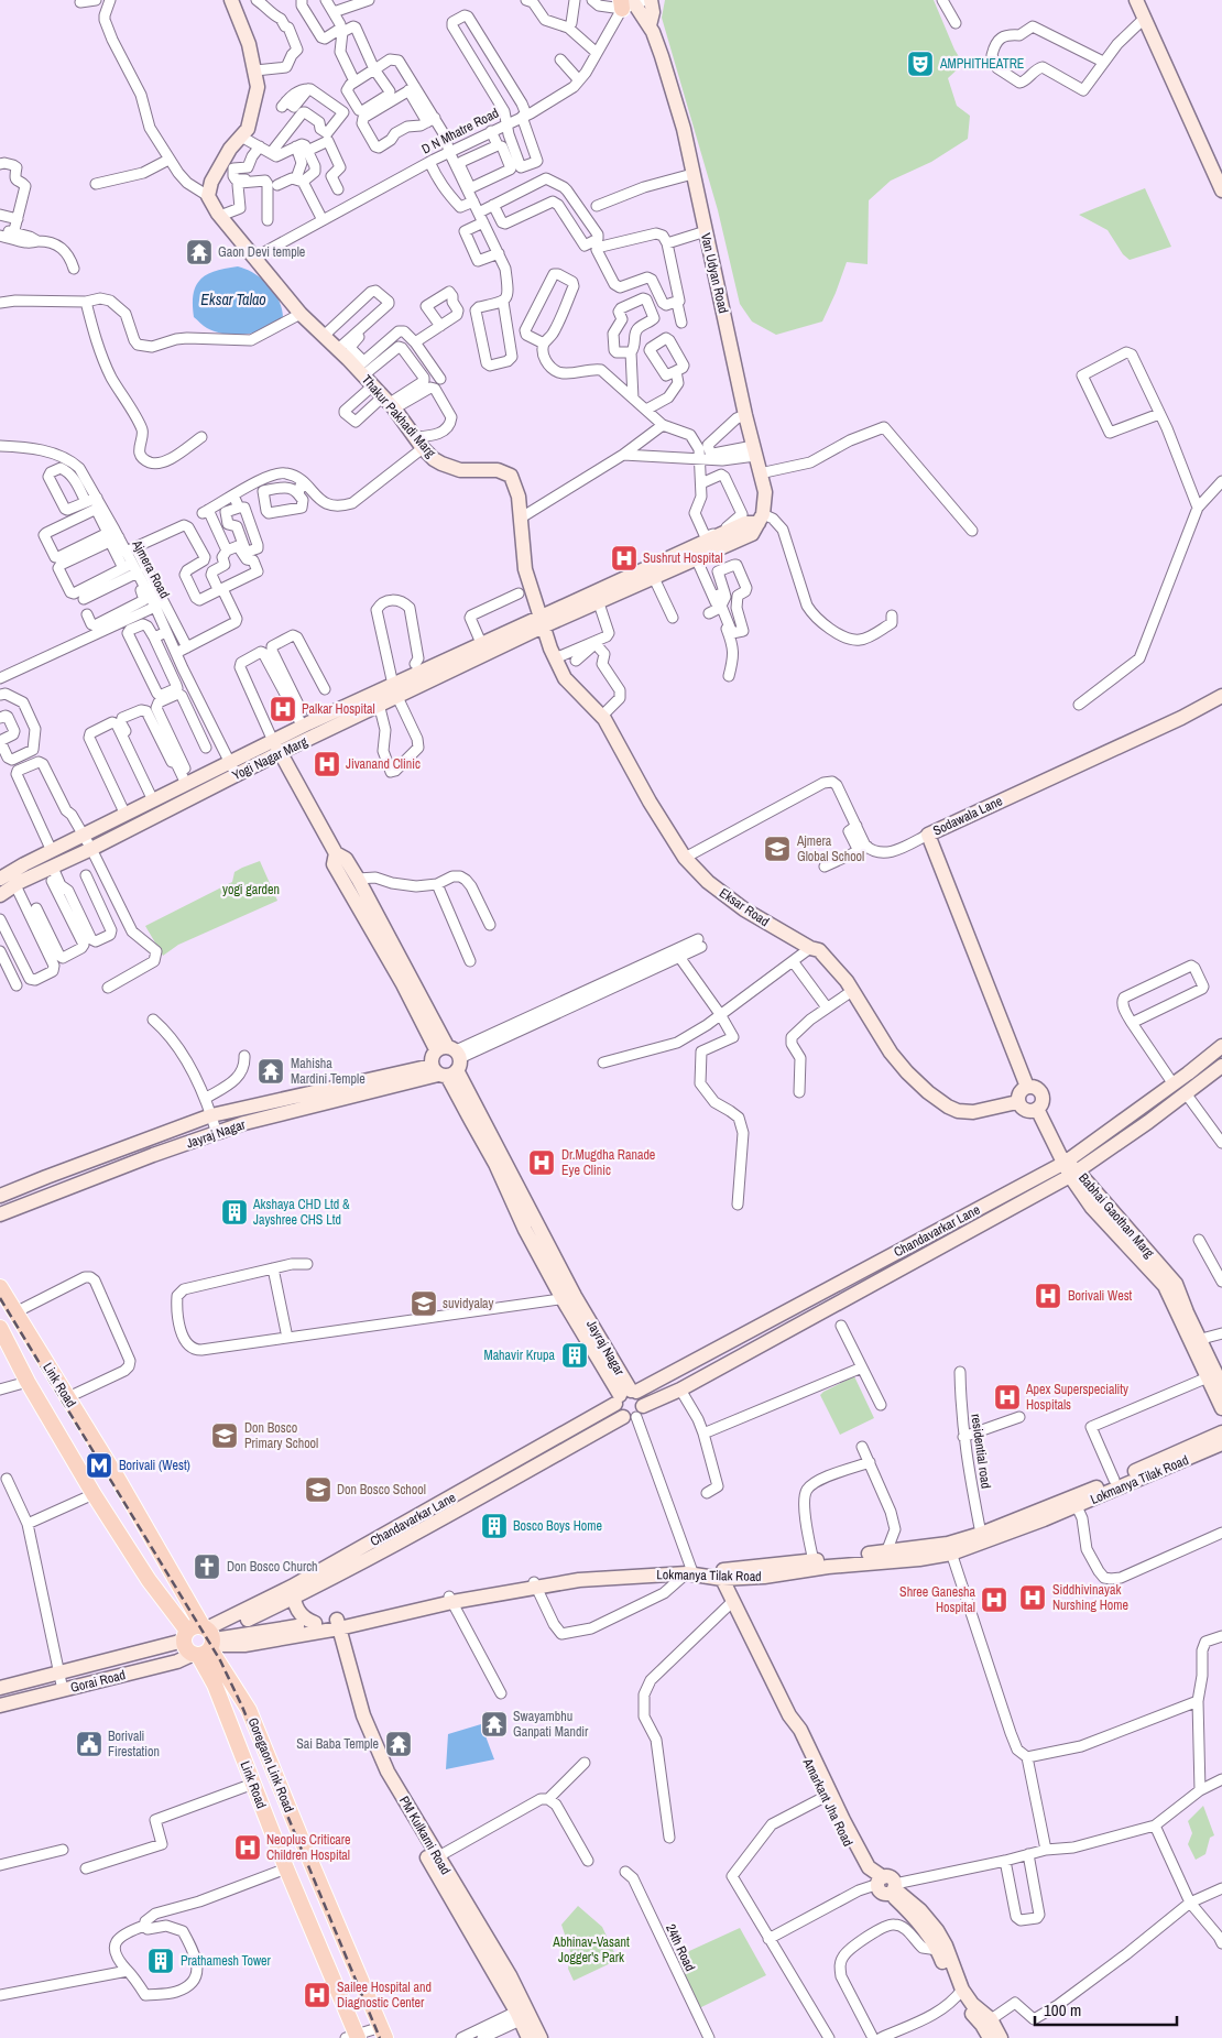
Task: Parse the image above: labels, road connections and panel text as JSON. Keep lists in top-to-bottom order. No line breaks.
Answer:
{"streets":{"main road":["Link Road","Goregaon Link Road"],"street":["D N Mhatre Road","Van Udyan Road","Thakur Pakhadi Marg","Ajmera Road","Yogi Nagar Marg","Sodawala Lane","Eksar Road","Jayraj Nagar","Babhai Gaothan Marg","Chandavarkar Lane","residential road","Lokmanya Tilak Road","Gorai Road","Amarkant Jha Road","PM Kulkarni Road","24th Road"]},"crossings":[["D N Mhatre Road","Van Udyan Road"],["D N Mhatre Road","Thakur Pakhadi Marg"],["Thakur Pakhadi Marg","Yogi Nagar Marg"],["Thakur Pakhadi Marg","Eksar Road"],["Ajmera Road","Yogi Nagar Marg"],["Yogi Nagar Marg","Eksar Road"],["Sodawala Lane","Eksar Road"],["Jayraj Nagar","Chandavarkar Lane"],["Babhai Gaothan Marg","Chandavarkar Lane"],["Chandavarkar Lane","Link Road"],["Chandavarkar Lane","Lokmanya Tilak Road"],["Chandavarkar Lane","Gorai Road"],["Chandavarkar Lane","Goregaon Link Road"],["Link Road","Lokmanya Tilak Road"],["Link Road","Gorai Road"],["Link Road","Goregaon Link Road"],["residential road","Lokmanya Tilak Road"],["Lokmanya Tilak Road","Gorai Road"],["Lokmanya Tilak Road","Goregaon Link Road"],["Lokmanya Tilak Road","Amarkant Jha Road"],["Lokmanya Tilak Road","PM Kulkarni Road"],["Gorai Road","Goregaon Link Road"]],"water":["Eksar Talao"],"parks":["yogi garden","Abhinav-Vasant Jogger's Park"],"places":{"theatre":["AMPHITHEATRE"],"temple":["Gaon Devi temple","Mahisha Mardini Temple","Swayambhu Ganpati Mandir","Sai Baba Temple"],"hospital":["Sushrut Hospital","Palkar Hospital","Jivanand Clinic","Dr.Mugdha Ranade Eye Clinic","Borivali West","Apex Superspeciality Hospitals","Siddhivinayak Nurshing Home","Shree Ganesha Hospital","Neoplus Criticare Children Hospital","Sailee Hospital and Diagnostic Center"],"school or university":["Ajmera Global School","suvidyalay","Don Bosco Primary School","Don Bosco School"],"building":["Akshaya CHD Ltd & Jayshree CHS Ltd","Mahavir Krupa","Bosco Boys Home","Prathamesh Tower"],"metro station":["Borivali (West)"],"church":["Don Bosco Church"],"public building":["Borivali Firestation"]},"scale_bar":"100 m"}
